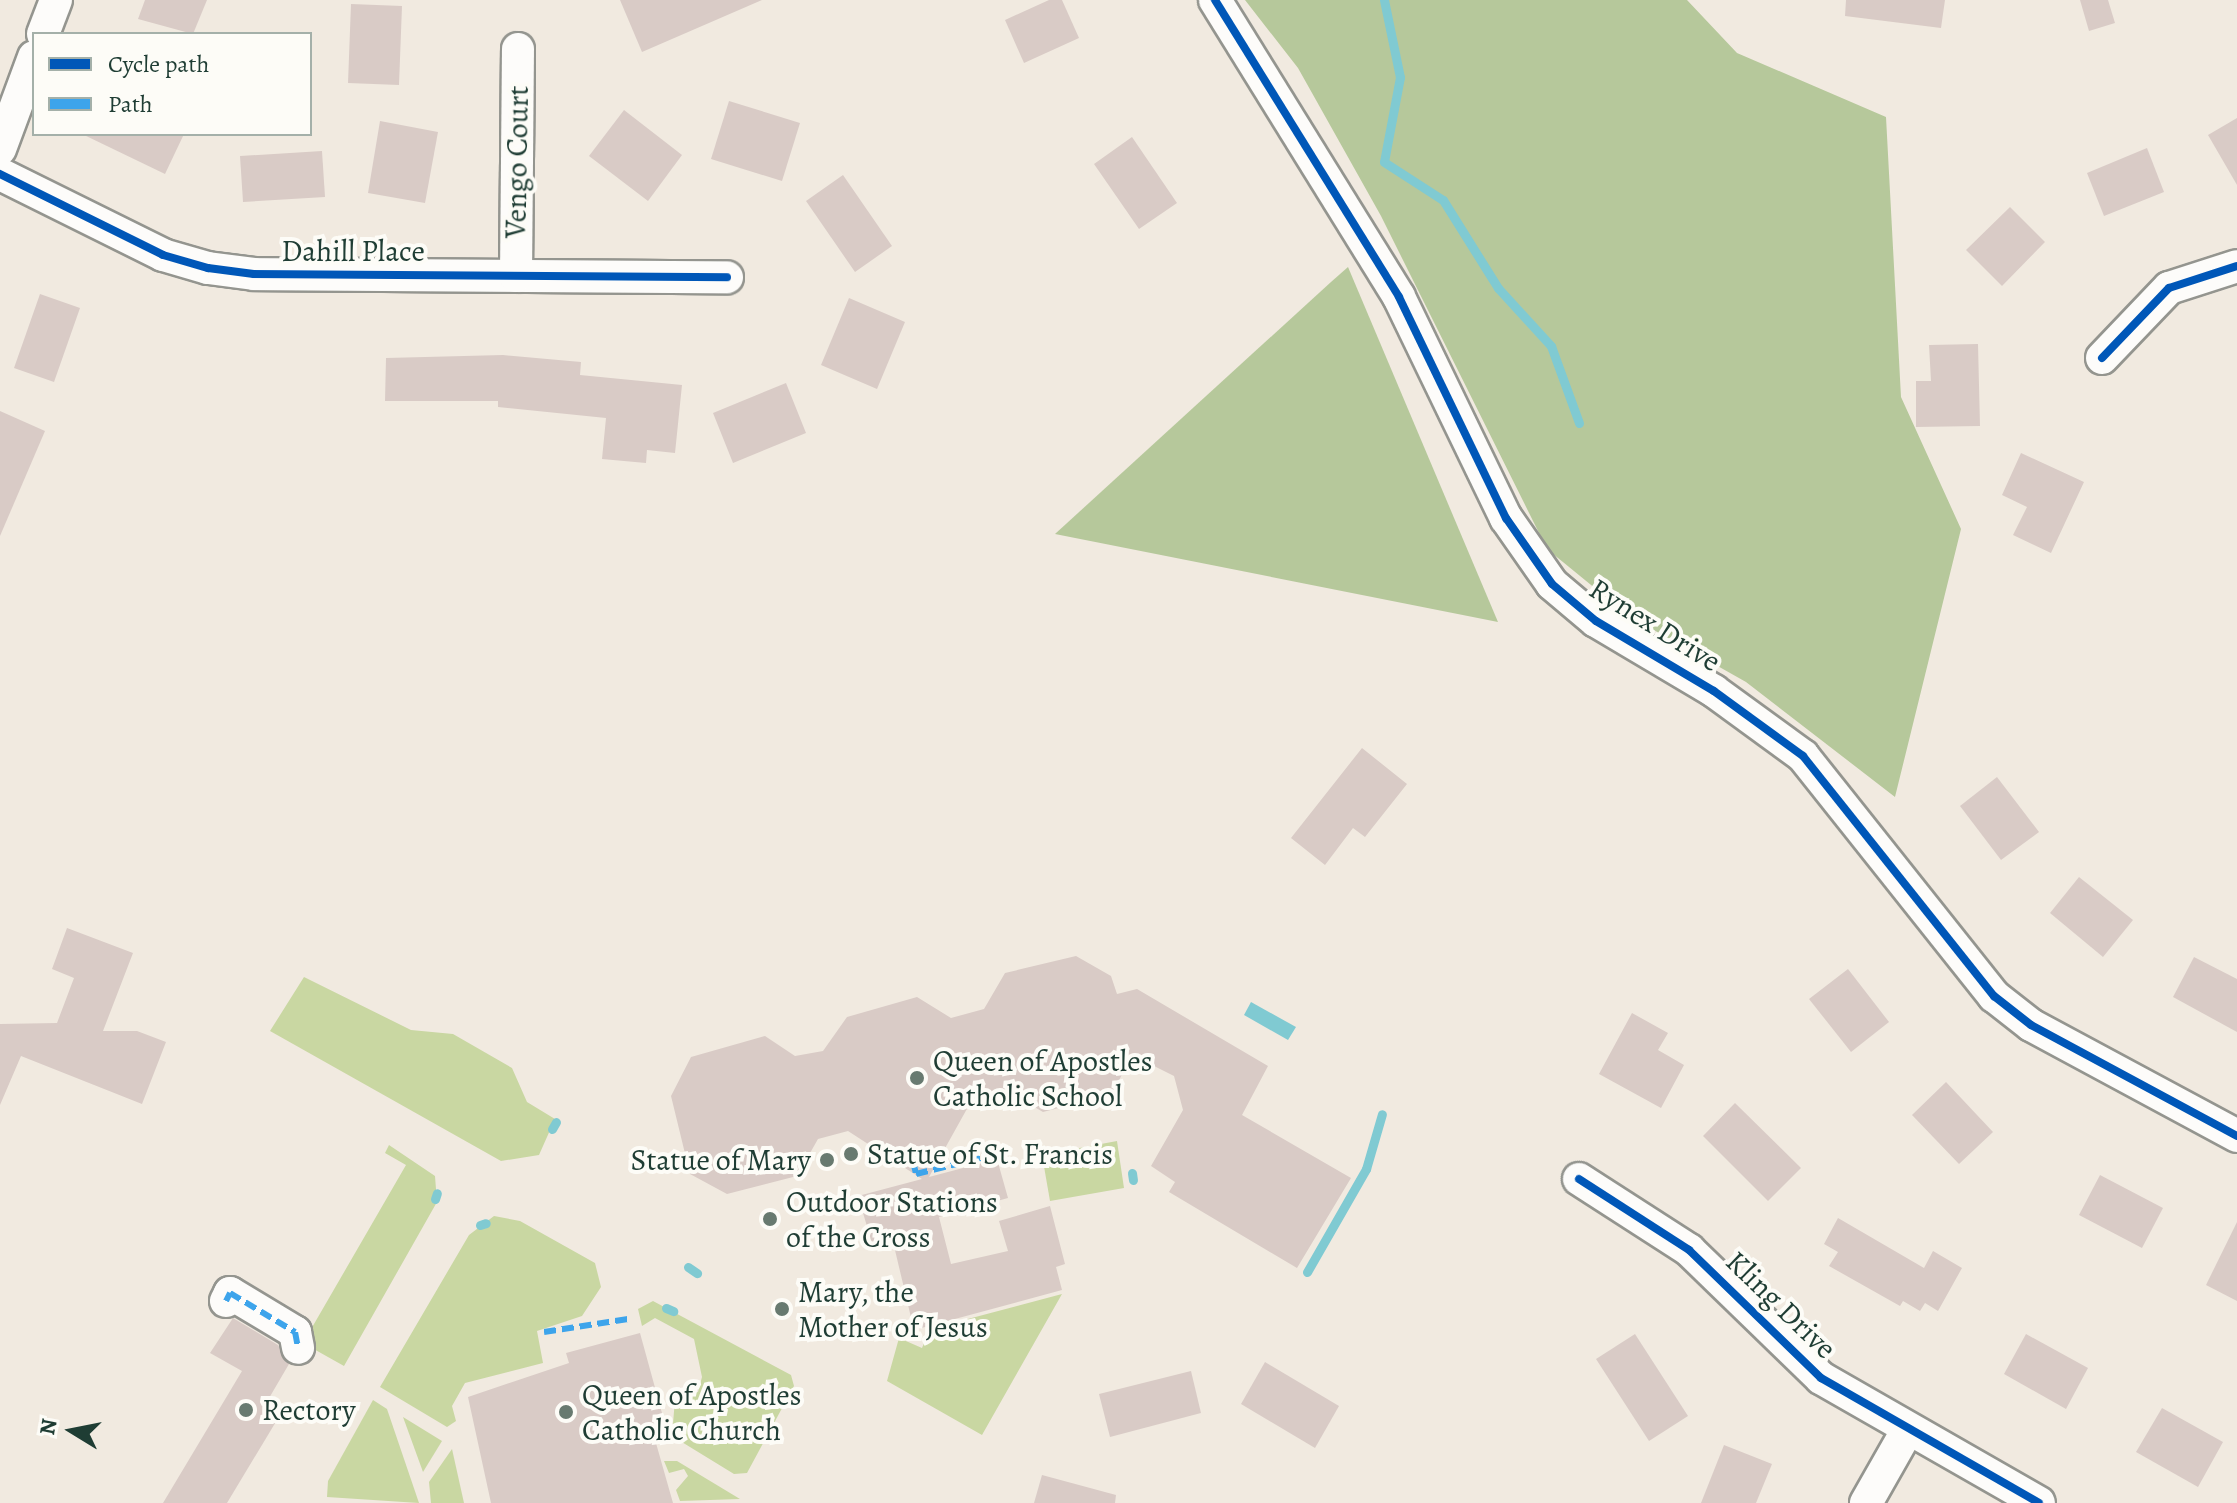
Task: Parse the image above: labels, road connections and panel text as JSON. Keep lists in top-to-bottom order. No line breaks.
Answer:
{"streets":{"street":["Vengo Court","Dahill Place","Rynex Drive","Kling Drive"]},"crossings":[["Vengo Court","Dahill Place"]],"places":["Queen of Apostles Catholic School","Statue of St. Francis","Statue of Mary","Outdoor Stations of the Cross","Mary, the Mother of Jesus","Rectory","Queen of Apostles Catholic Church"],"legend":["Cycle path","Path"],"north":"left"}
